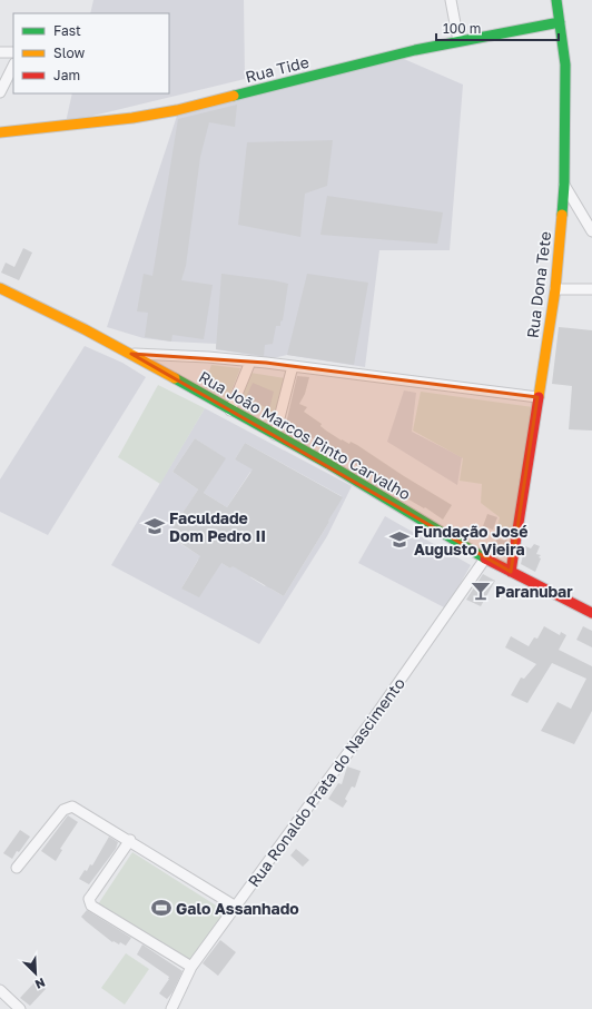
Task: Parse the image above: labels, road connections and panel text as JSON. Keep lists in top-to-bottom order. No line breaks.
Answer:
{"streets":{"street":["Rua Tide","Rua Dona Tete","Rua João Marcos Pinto Carvalho","Rua Ronaldo Prata do Nascimento"]},"crossings":[["Rua Tide","Rua Dona Tete"],["Rua Dona Tete","Rua João Marcos Pinto Carvalho"],["Rua João Marcos Pinto Carvalho","Rua Ronaldo Prata do Nascimento"]],"places":{"school or university":["Faculdade Dom Pedro II","Fundação José Augusto Vieira"],"bar":["Paranubar"],"sports":["Galo Assanhado"]},"legend":["Fast","Slow","Jam"],"scale_bar":"100 m","north":"bottom right"}
